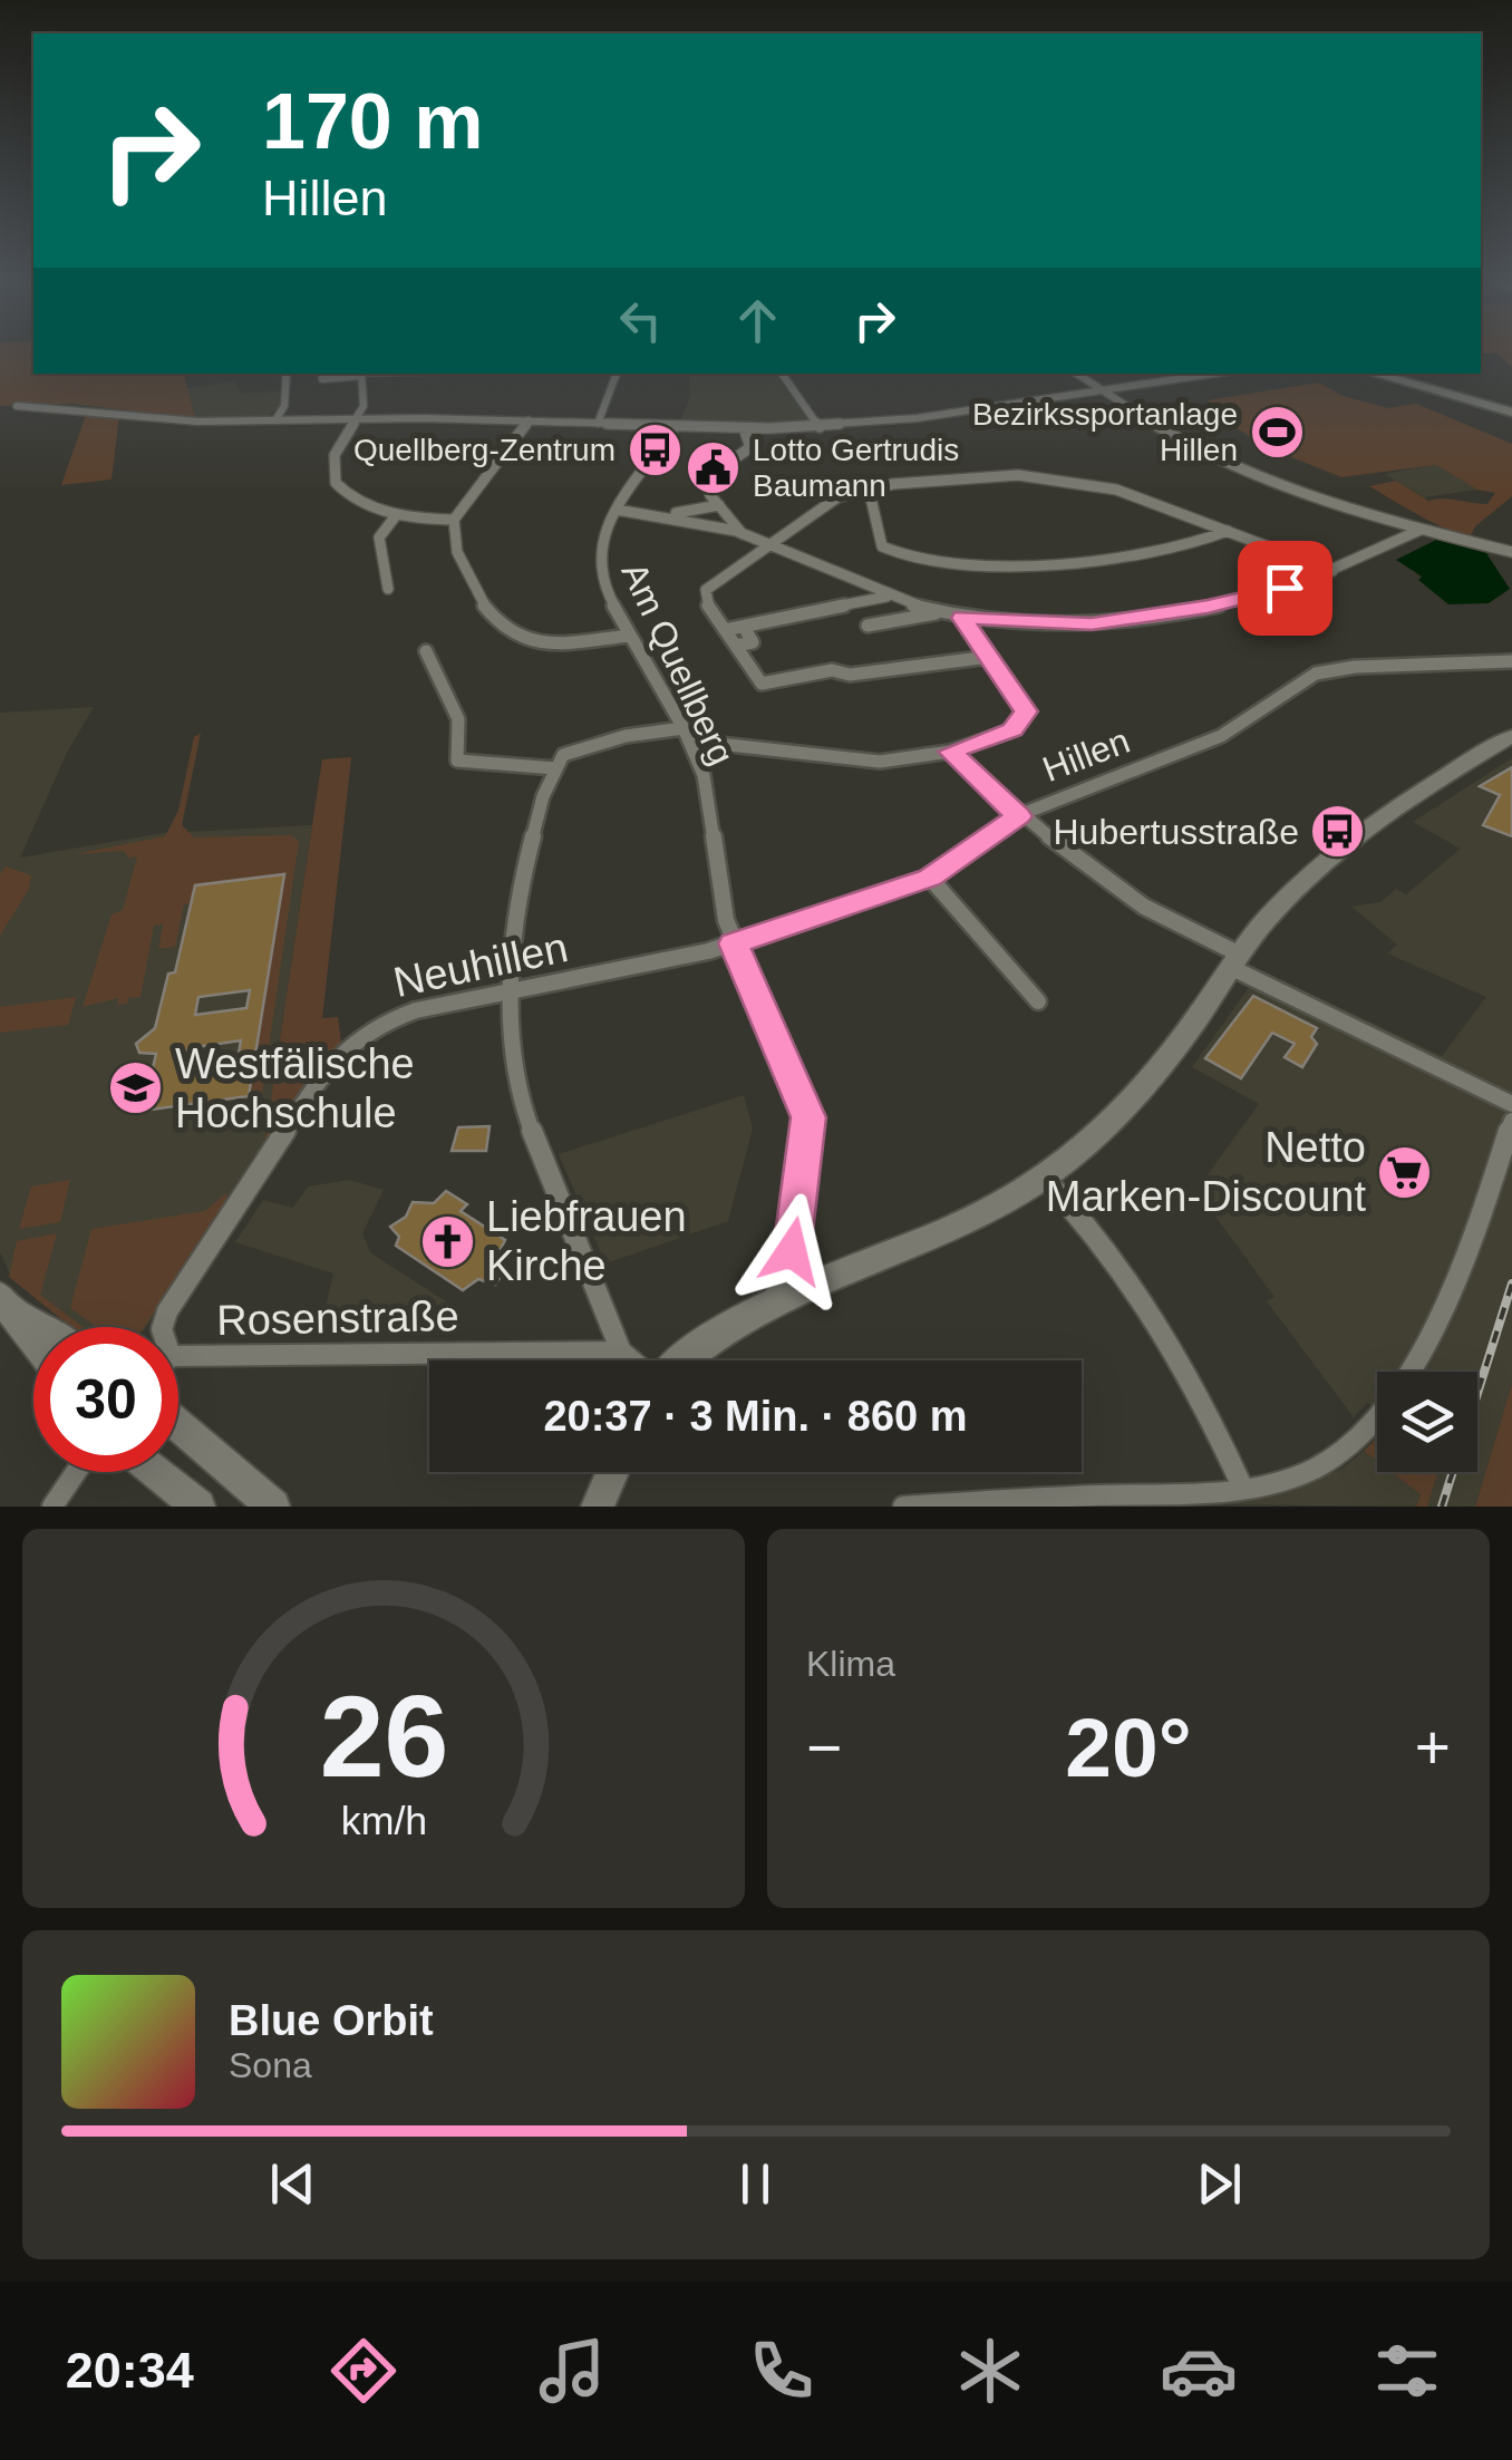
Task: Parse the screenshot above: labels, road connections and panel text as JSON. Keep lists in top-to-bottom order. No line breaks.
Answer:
{"streets":{"street":["Am Quellberg","Hillen","Neuhillen","Rosenstraße"]},"crossings":[["Am Quellberg","Hillen"],["Am Quellberg","Neuhillen"],["Hillen","Neuhillen"]],"places":{"sports":["Bezirkssportanlage Hillen"],"bus stop":["Quellberg-Zentrum","Hubertusstraße"],"public building":["Lotto Gertrudis Baumann"],"school or university":["Westfälische Hochschule"],"supermarket":["Netto Marken-Discount"],"church":["Liebfrauen Kirche"]},"page":{"turn":["170 m","Hillen"],"limit":"30","trip":"20:37 · 3 Min. · 860 m","tile":"Klima","heat":["−","20°","+"],"song":["Blue Orbit","Sona"],"tabs":"20:34","gauge":["26","km/h"]}}
